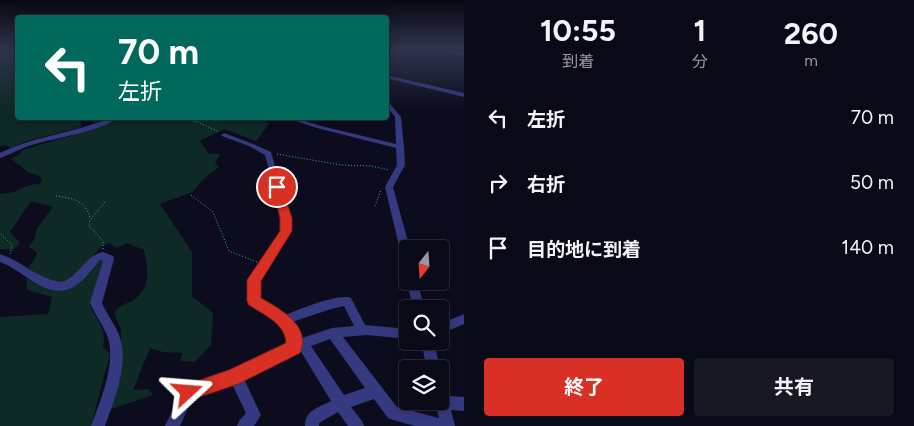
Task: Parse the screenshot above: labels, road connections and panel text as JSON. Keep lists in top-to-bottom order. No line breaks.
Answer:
{"north":"bottom","page":{"eta":["10:55","到着","1","分","260","m"],"turn":["70 m","左折"],"list":[{"name":"左折","value":"70 m"},{"name":"右折","value":"50 m"},{"name":"目的地に到着","value":"140 m"}],"buttons":["終了","共有"]}}
